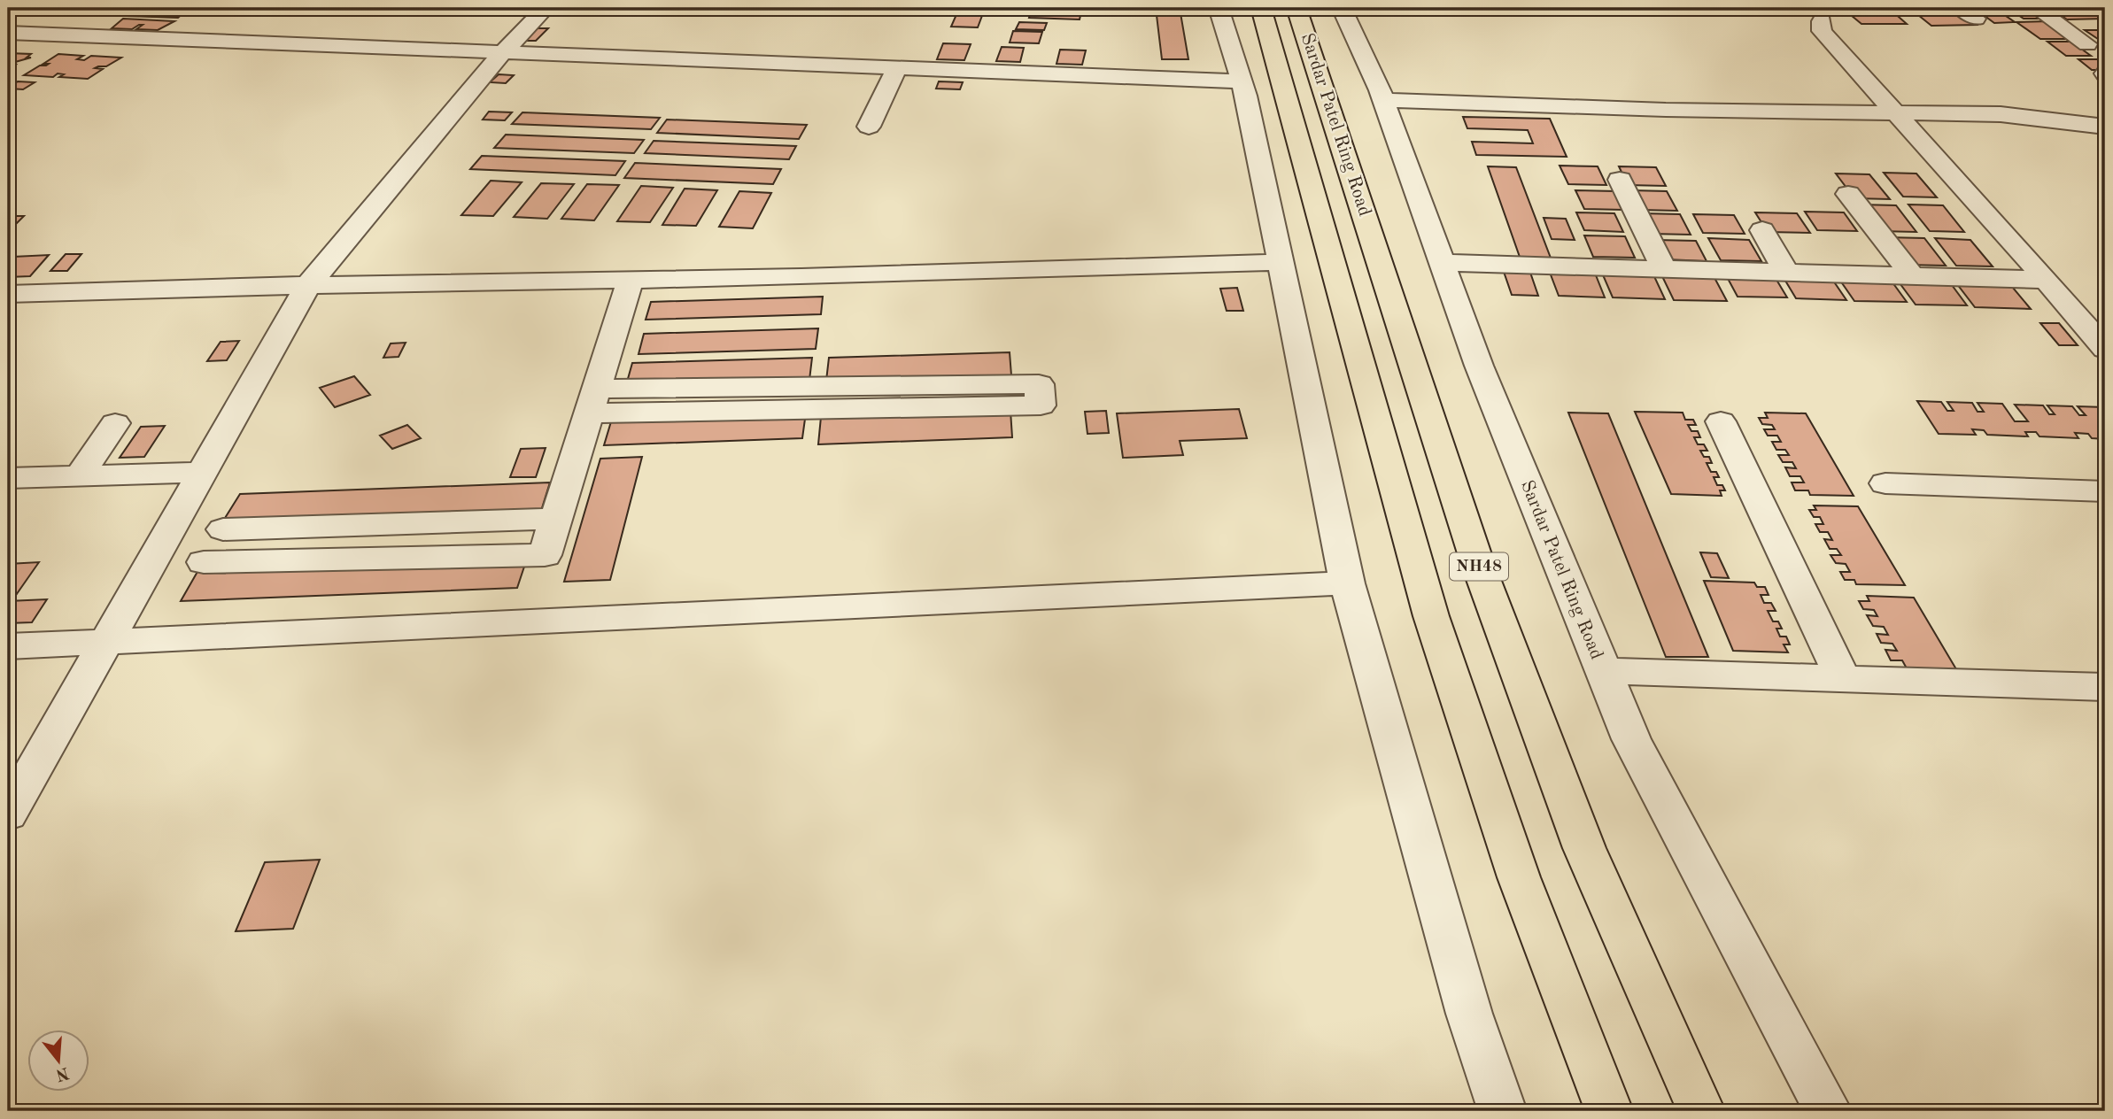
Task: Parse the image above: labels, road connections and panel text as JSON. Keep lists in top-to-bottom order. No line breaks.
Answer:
{"streets":{"highway":["Sardar Patel Ring Road","NH48"]},"north":"bottom"}
